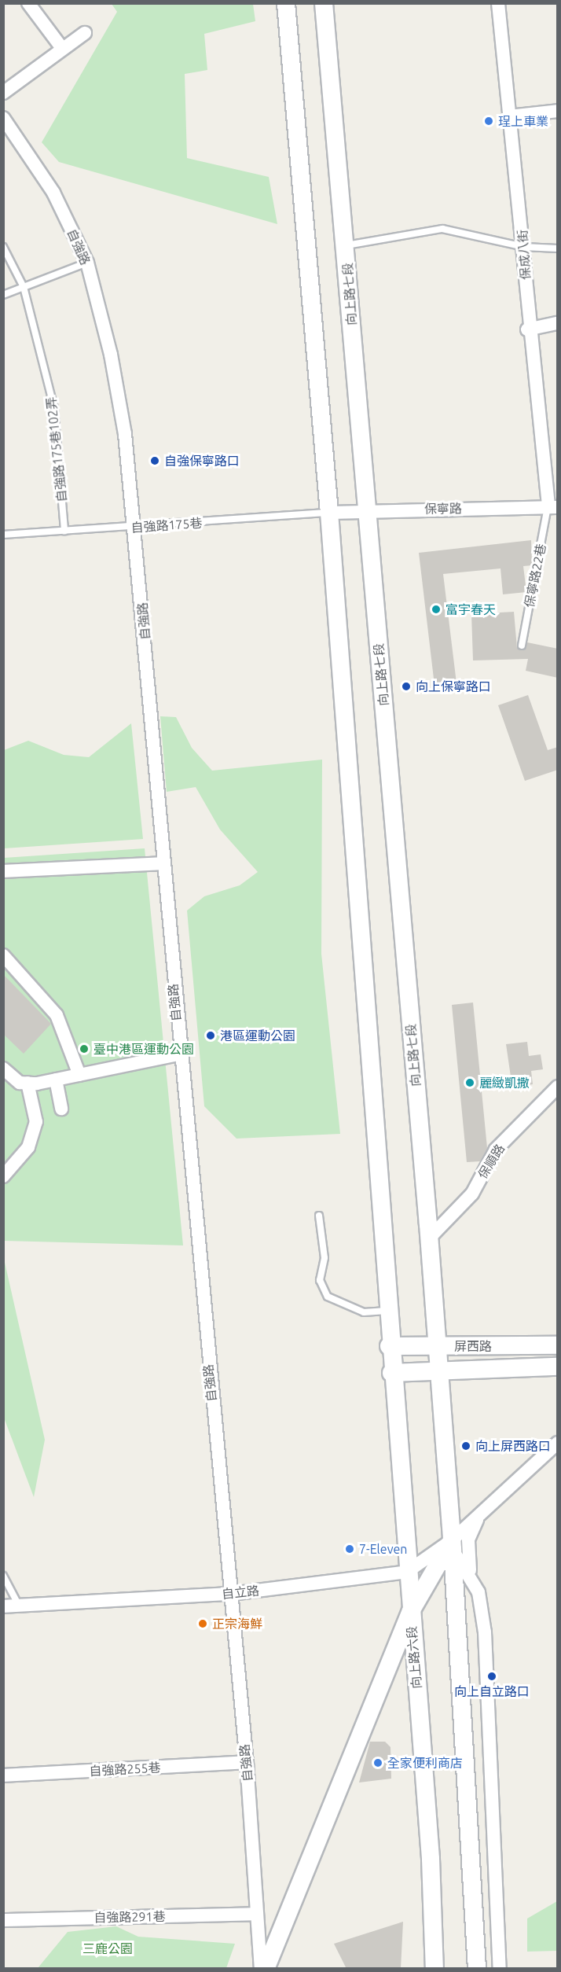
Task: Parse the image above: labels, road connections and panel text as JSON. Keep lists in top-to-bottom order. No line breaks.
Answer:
{"streets":{"main road":["向上路七段","屏西路","向上路六段"],"street":["自強路","保成八街","保寧路","保順路","自立路","自強路255巷","自強路291巷"],"lane":["自強路175巷102弄","自強路175巷","保寧路22巷"]},"crossings":[["自強路","自強路175巷"],["自強路","自立路"],["自強路","自強路255巷"],["自強路","自強路291巷"],["保成八街","保寧路"],["保成八街","保寧路22巷"],["向上路七段","保寧路"],["向上路七段","保順路"],["向上路七段","屏西路"],["自強路175巷102弄","自強路175巷"],["保寧路","自強路175巷"],["保寧路","保寧路22巷"],["屏西路","向上路六段"],["自立路","向上路六段"]],"parks":["三鹿公園"],"places":["珵上車業","自強保寧路口","富宇春天","向上保寧路口","港區運動公園","臺中港區運動公園","麗緻凱撒","向上屏西路口","7-Eleven","正宗海鮮","向上自立路口","全家便利商店"]}
